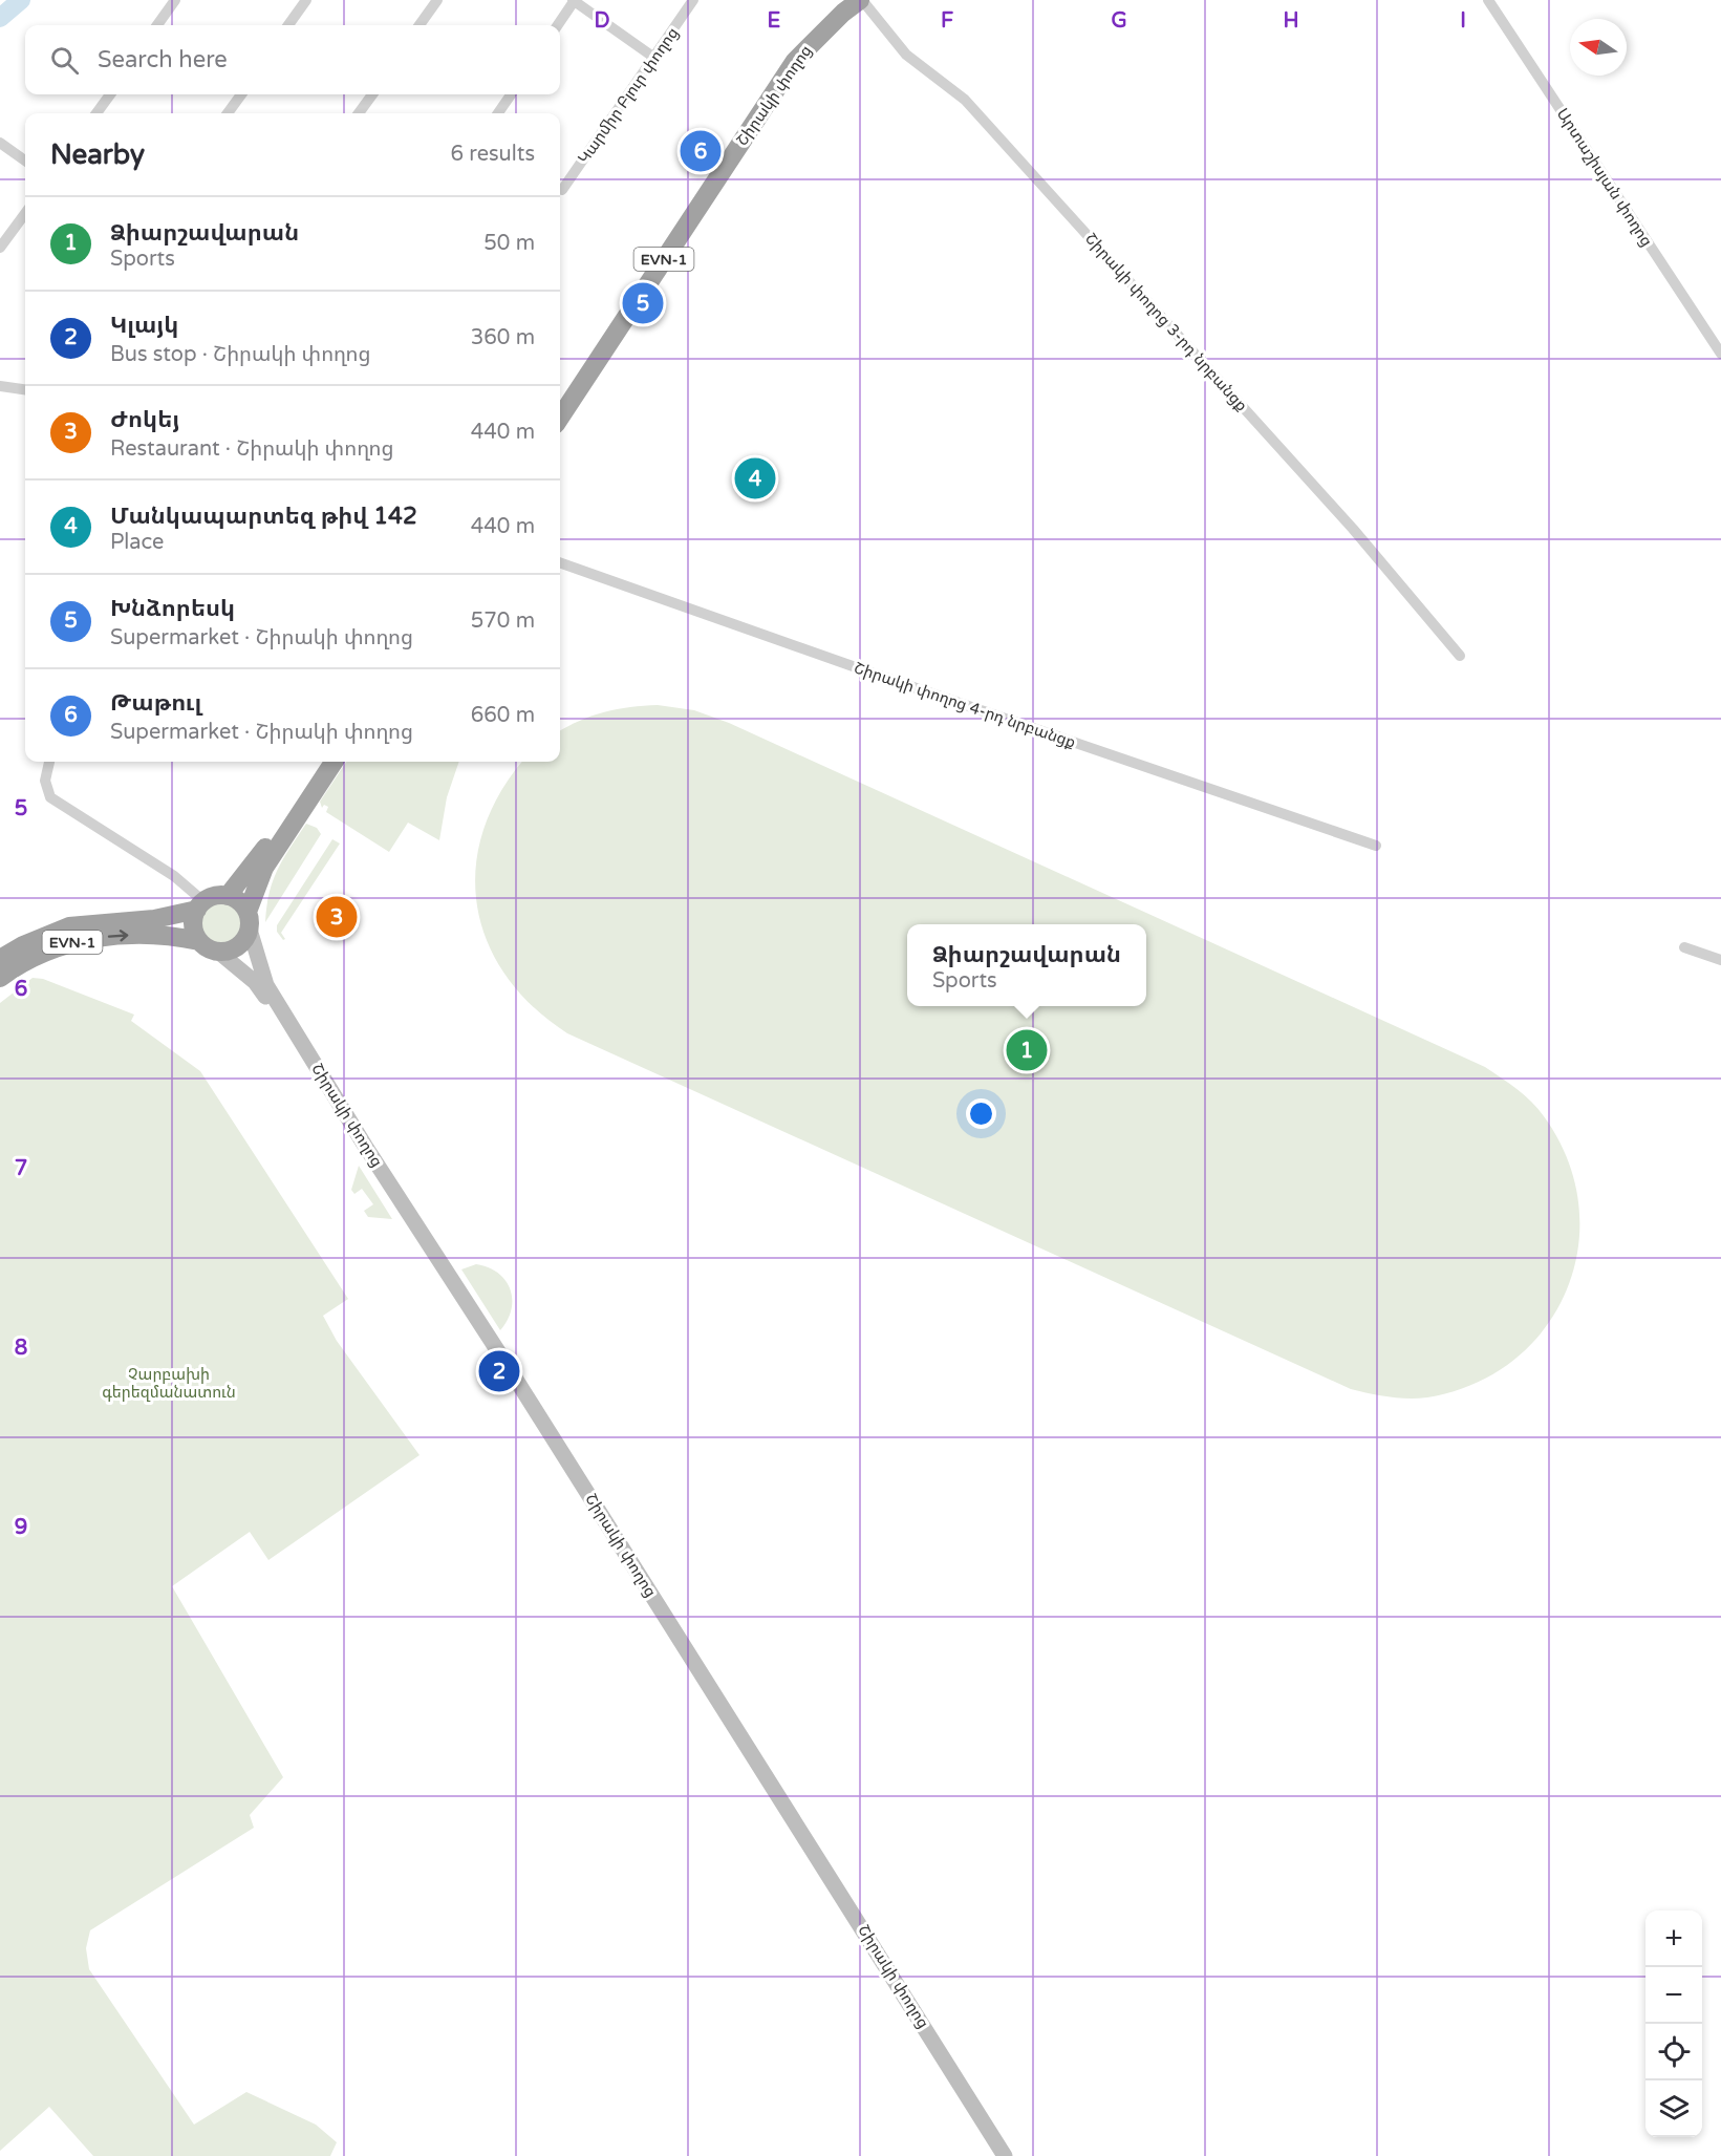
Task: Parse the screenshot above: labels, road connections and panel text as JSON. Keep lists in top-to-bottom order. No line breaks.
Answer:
{"streets":{"highway":["Շիրակի փողոց","EVN-1"],"street":["Կարմիր Բլուր փողոց","Արտաշիսյան փողոց","Շիրակի փողոց 3-րդ նրբանցք","Շիրակի փողոց 4-րդ նրբանցք"]},"crossings":[["Շիրակի փողոց","EVN-1"],["Շիրակի փողոց","Շիրակի փողոց 3-րդ նրբանցք"]],"parks":["Չարբախի գերեզմանատուն"],"north":"left","page":{"search":"Search here","heading":["Nearby","6 results"],"pins":["6","5","4","3","1","2"],"list":[{"mark":"1","name":"Ձիարշավարան","note":"Sports","value":"50 m"},{"mark":"2","name":"Կլայկ","note":"Bus stop · Շիրակի փողոց","value":"360 m"},{"mark":"3","name":"Ժոկեյ","note":"Restaurant · Շիրակի փողոց","value":"440 m"},{"mark":"4","name":"Մանկապարտեզ թիվ 142","note":"Place","value":"440 m"},{"mark":"5","name":"Խնձորեսկ","note":"Supermarket · Շիրակի փողոց","value":"570 m"},{"mark":"6","name":"Թաթուլ","note":"Supermarket · Շիրակի փողոց","value":"660 m"}],"popup":["Ձիարշավարան","Sports"],"map_buttons":["+","−"]},"grid":{"columns":["D","E","F","G","H","I"],"rows":["5","6","7","8","9"]}}
